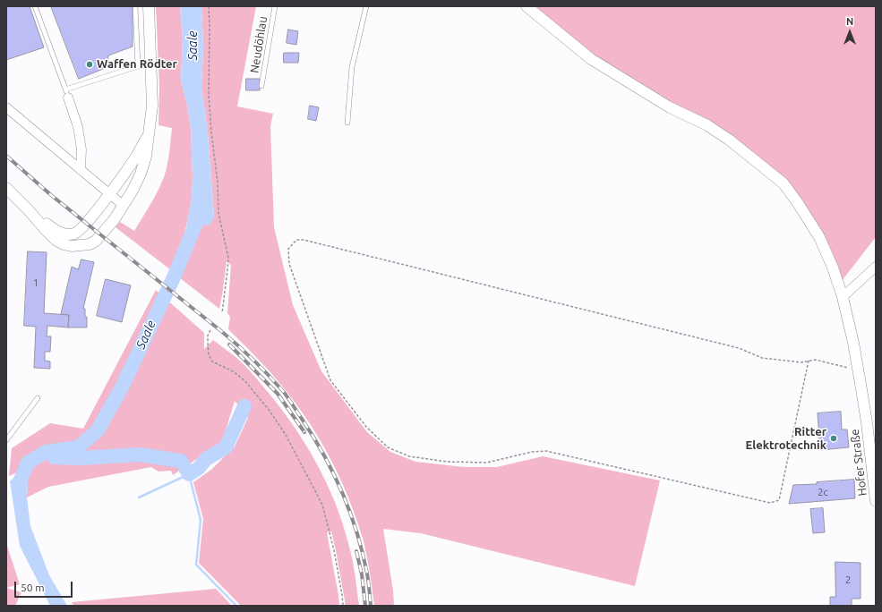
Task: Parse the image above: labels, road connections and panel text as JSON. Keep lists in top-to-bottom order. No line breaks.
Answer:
{"streets":{"street":["Hofer Straße"],"lane":["Neudöhlau"]},"water":["Saale"],"places":["Waffen Rödter","Ritter Elektrotechnik"],"house_numbers":["1","2c","2"],"scale_bar":"50 m","north":"top"}
